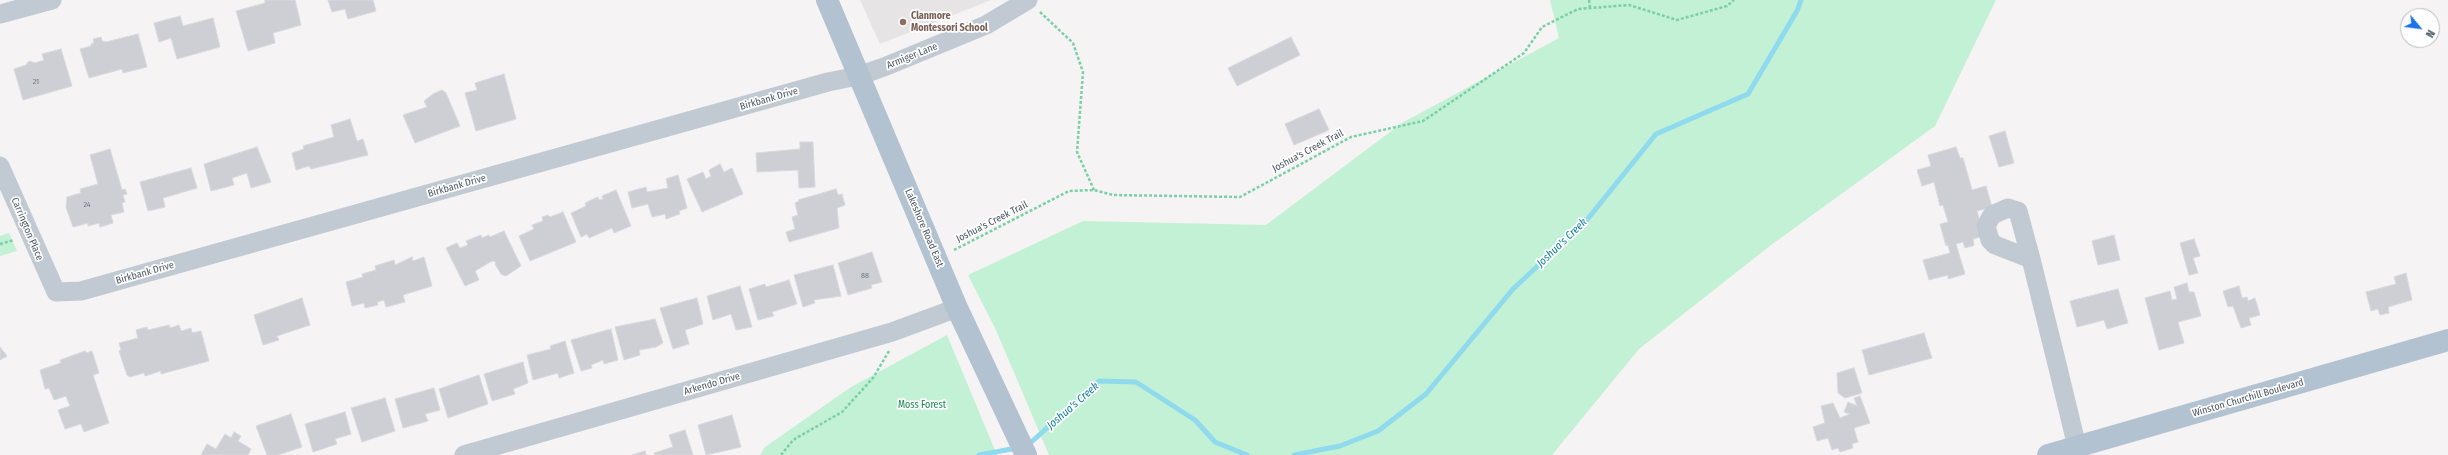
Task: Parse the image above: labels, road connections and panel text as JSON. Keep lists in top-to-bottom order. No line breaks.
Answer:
{"streets":{"main road":["Lakeshore Road East","Winston Churchill Boulevard"],"street":["Armiger Lane","Birkbank Drive","Carrington Place","Arkendo Drive"],"path":["Joshua's Creek Trail"]},"crossings":[["Armiger Lane","Birkbank Drive"],["Armiger Lane","Lakeshore Road East"],["Birkbank Drive","Lakeshore Road East"],["Birkbank Drive","Carrington Place"],["Joshua's Creek Trail","Lakeshore Road East"],["Lakeshore Road East","Arkendo Drive"]],"water":["Joshua's Creek"],"parks":["Moss Forest"],"places":["Clanmore Montessori School"],"house_numbers":["21","24","88"],"north":"bottom right"}
